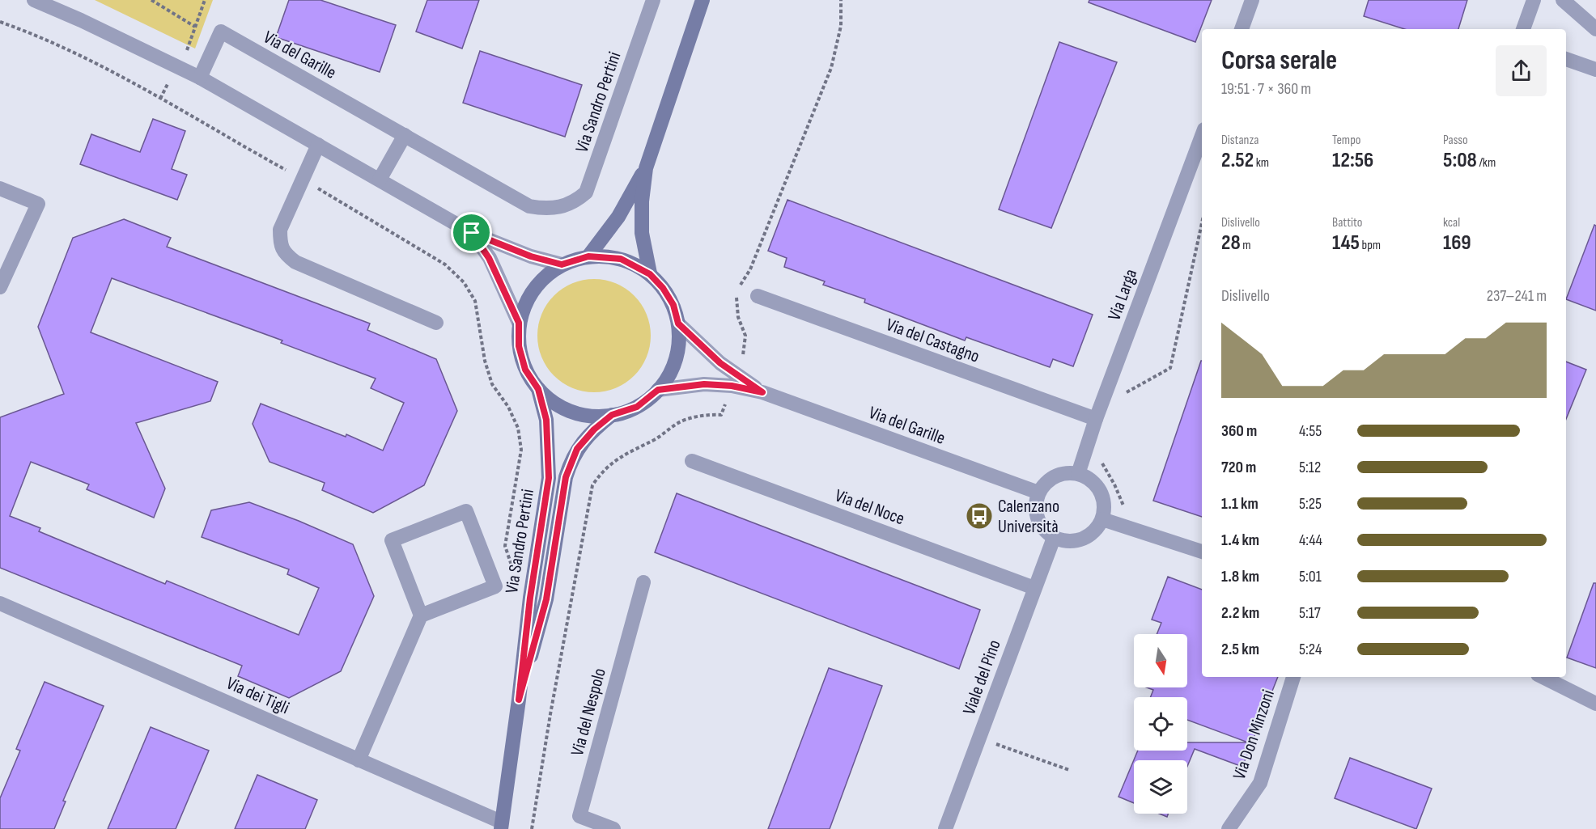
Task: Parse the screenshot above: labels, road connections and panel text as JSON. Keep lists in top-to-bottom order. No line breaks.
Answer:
{"streets":{"street":["Via del Garille","Via Sandro Pertini","Via Larga","Via del Castagno","Via del Noce","Viale del Pino","Via dei Tigli","Via del Nespolo","Via Don Minzoni"]},"crossings":[["Via del Garille","Via Sandro Pertini"],["Via del Garille","Via Larga"],["Via del Garille","Viale del Pino"],["Via Sandro Pertini","Via dei Tigli"],["Via Larga","Via del Castagno"],["Via Larga","Viale del Pino"],["Via del Noce","Viale del Pino"]],"places":{"bus stop":["Calenzano Università"]},"north":"bottom","page":{"heading":["Corsa serale","19:51 · 7 × 360 m"],"stats":[["Distanza","2.52 km"],["Tempo","12:56"],["Passo","5:08 /km"],["Dislivello","28 m"],["Battito","145 bpm"],["kcal","169"]],"chart":["Dislivello","237–241 m"],"list":[{"name":"360 m","note":"4:55"},{"name":"720 m","note":"5:12"},{"name":"1.1 km","note":"5:25"},{"name":"1.4 km","note":"4:44"},{"name":"1.8 km","note":"5:01"},{"name":"2.2 km","note":"5:17"},{"name":"2.5 km","note":"5:24"}]}}
